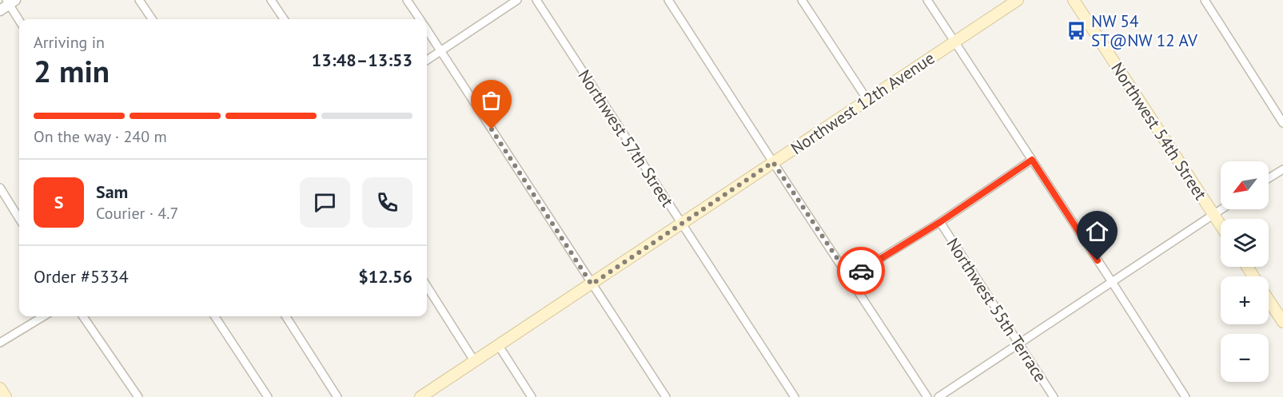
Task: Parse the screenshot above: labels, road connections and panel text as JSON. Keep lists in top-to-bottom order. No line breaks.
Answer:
{"streets":{"main road":["Northwest 12th Avenue","Northwest 54th Street"],"street":["Northwest 57th Street","Northwest 55th Terrace"]},"crossings":[["Northwest 12th Avenue","Northwest 57th Street"]],"places":{"bus stop":["NW 54 ST@NW 12 AV"]},"north":"bottom left","page":{"heading":["2 min","Arriving in","13:48–13:53"],"panel":["Sam","Courier · 4.7","Order #5334","$12.56"],"bar":"On the way · 240 m","map_buttons":["+","−"],"round":"S"}}
